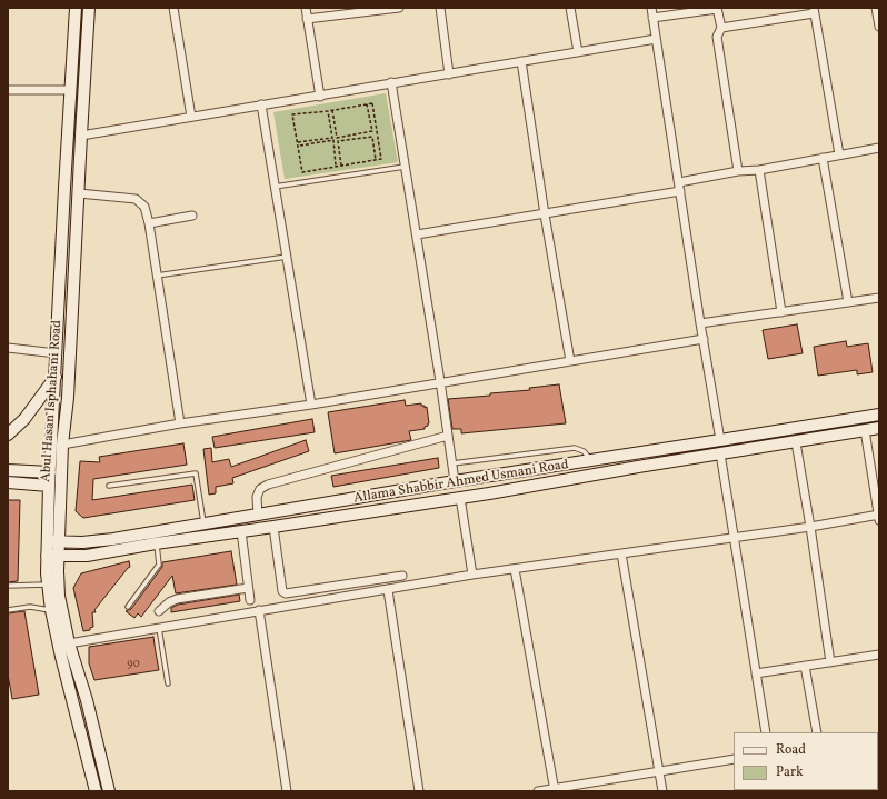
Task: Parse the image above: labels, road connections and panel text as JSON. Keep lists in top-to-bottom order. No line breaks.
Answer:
{"streets":{"main road":["Abul Hasan Isphahani Road","Allama Shabbir Ahmed Usmani Road"]},"crossings":[["Abul Hasan Isphahani Road","Allama Shabbir Ahmed Usmani Road"]],"house_numbers":["90"],"legend":["Road","Park"]}
